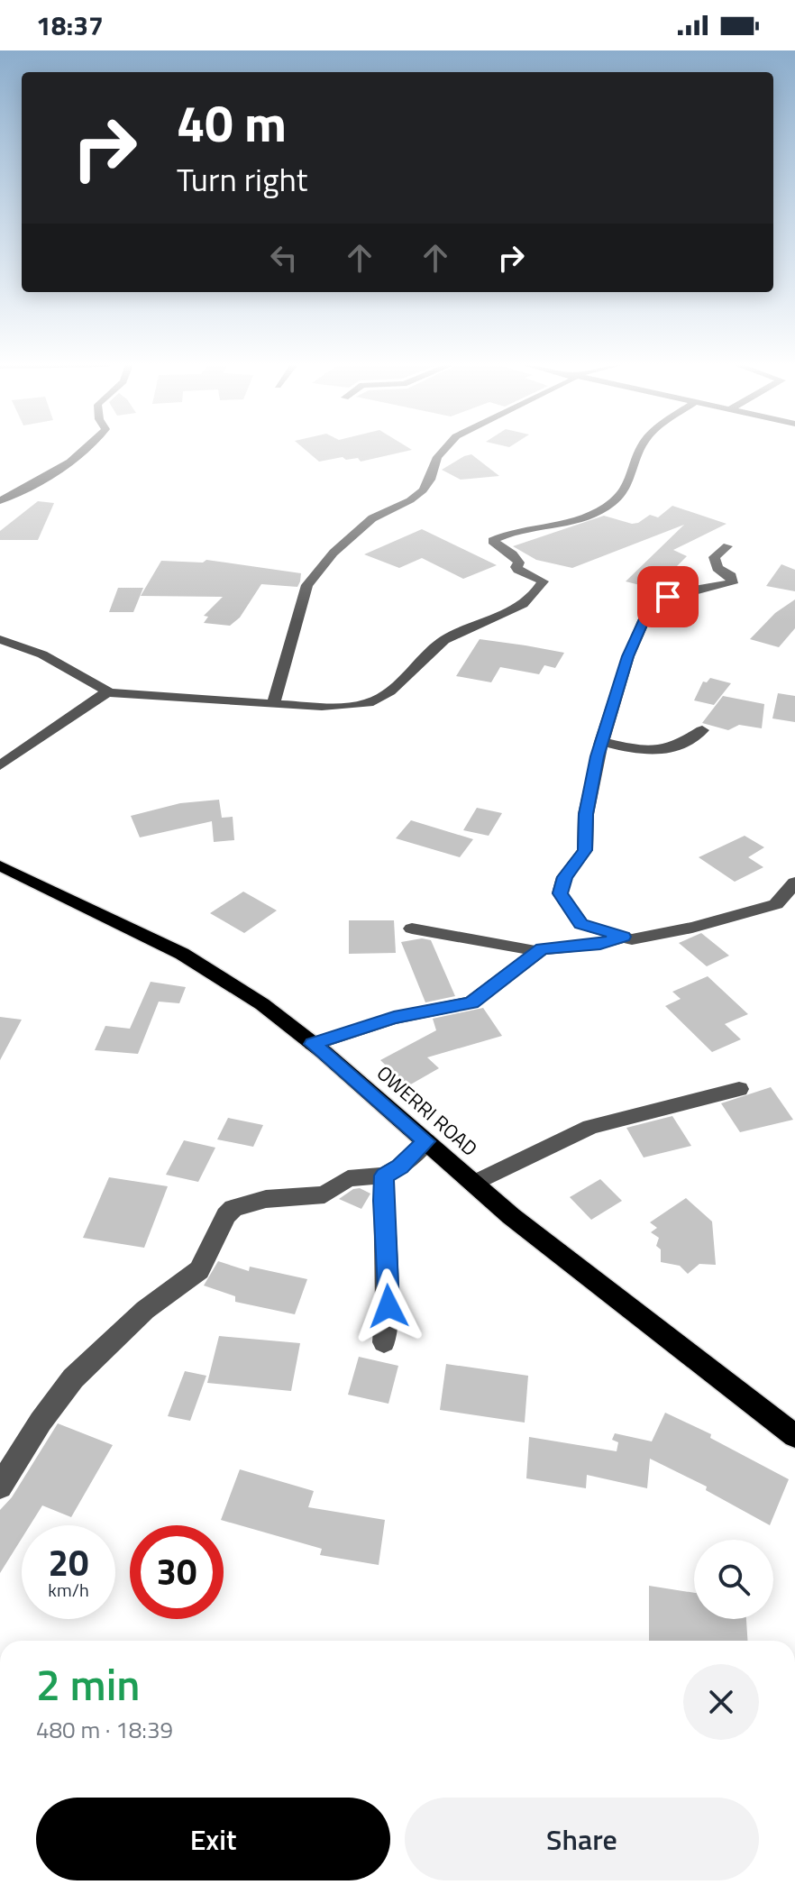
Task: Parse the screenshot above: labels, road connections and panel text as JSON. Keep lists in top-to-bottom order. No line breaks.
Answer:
{"streets":{"main road":["OWERRI ROAD"]},"page":{"status":"18:37","turn":["40 m","Turn right"],"speed":"20 km/h","limit":"30","heading":["2 min","480 m · 18:39"],"buttons":["Exit","Share"]}}
